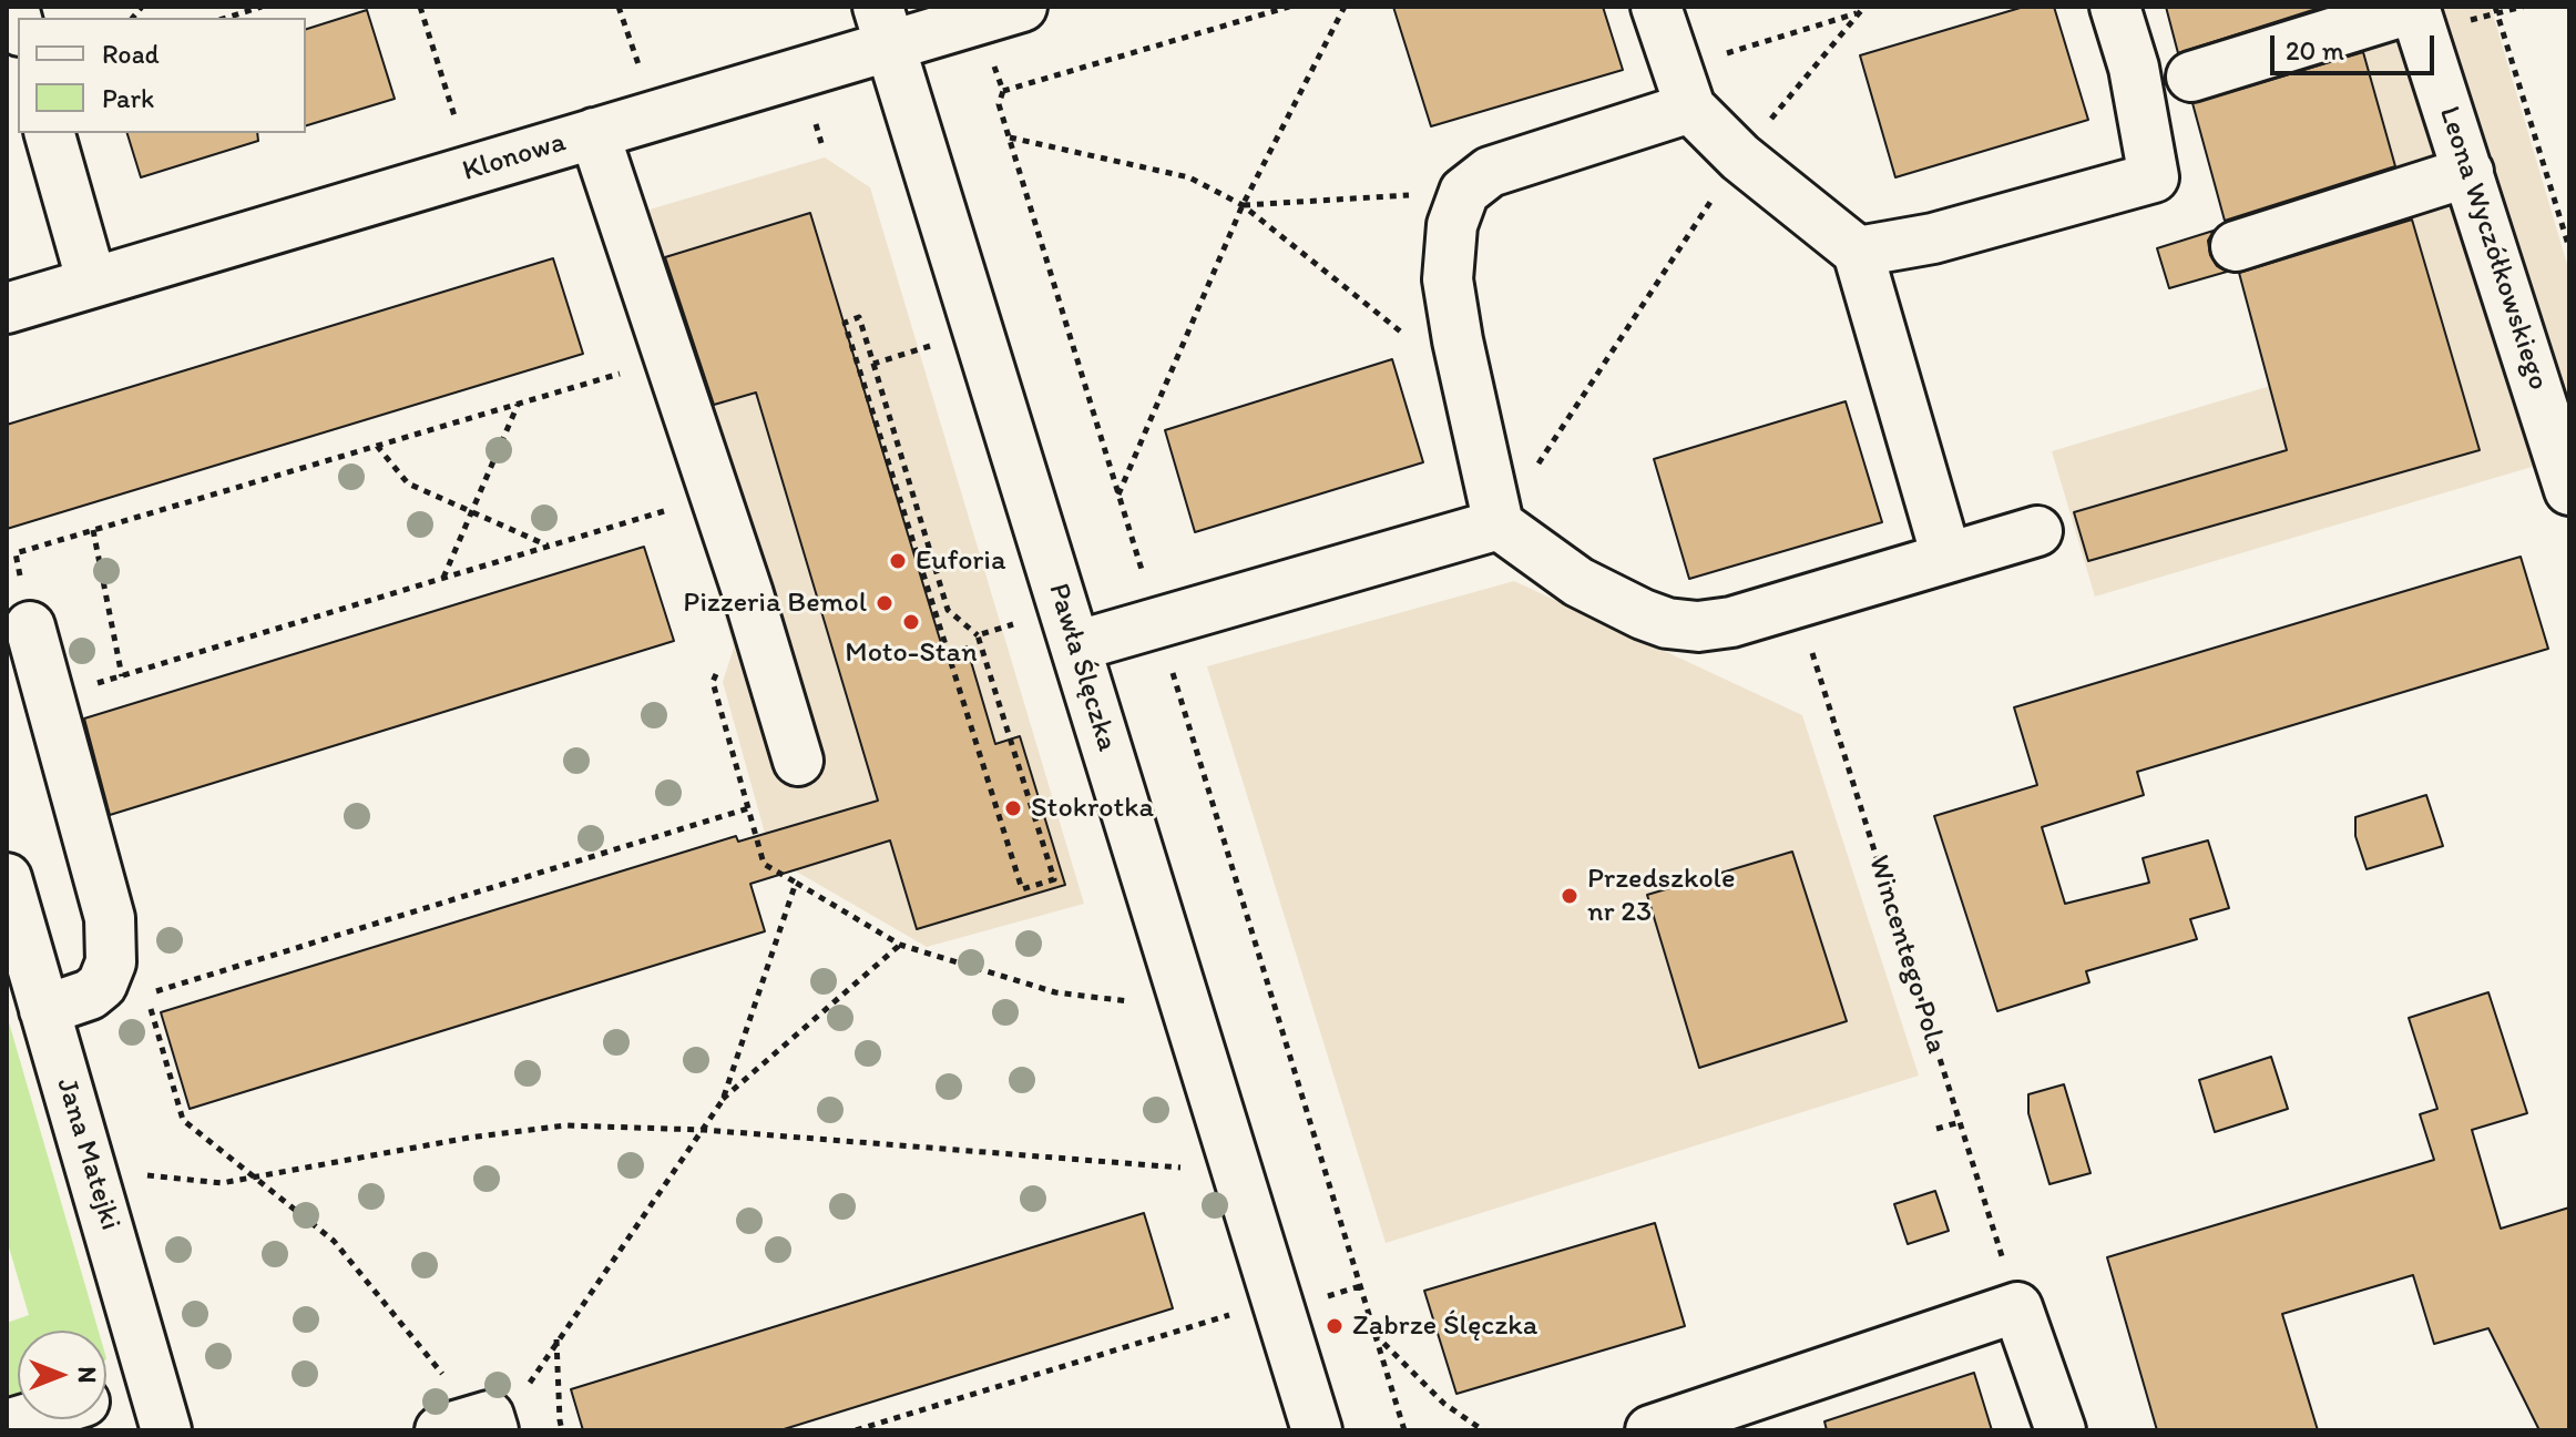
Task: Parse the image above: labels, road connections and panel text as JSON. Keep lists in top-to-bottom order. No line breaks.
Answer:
{"streets":{"street":["Klonowa","Leona Wyczółkowskiego","Pawła Ślęczka","Jana Matejki"],"path":["Wincentego Pola"]},"crossings":[["Klonowa","Pawła Ślęczka"]],"places":["Euforia","Pizzeria Bemol","Moto-Stan","Stokrotka","Przedszkole nr 23","Zabrze Ślęczka"],"legend":["Road","Park"],"scale_bar":"20 m","north":"right"}
